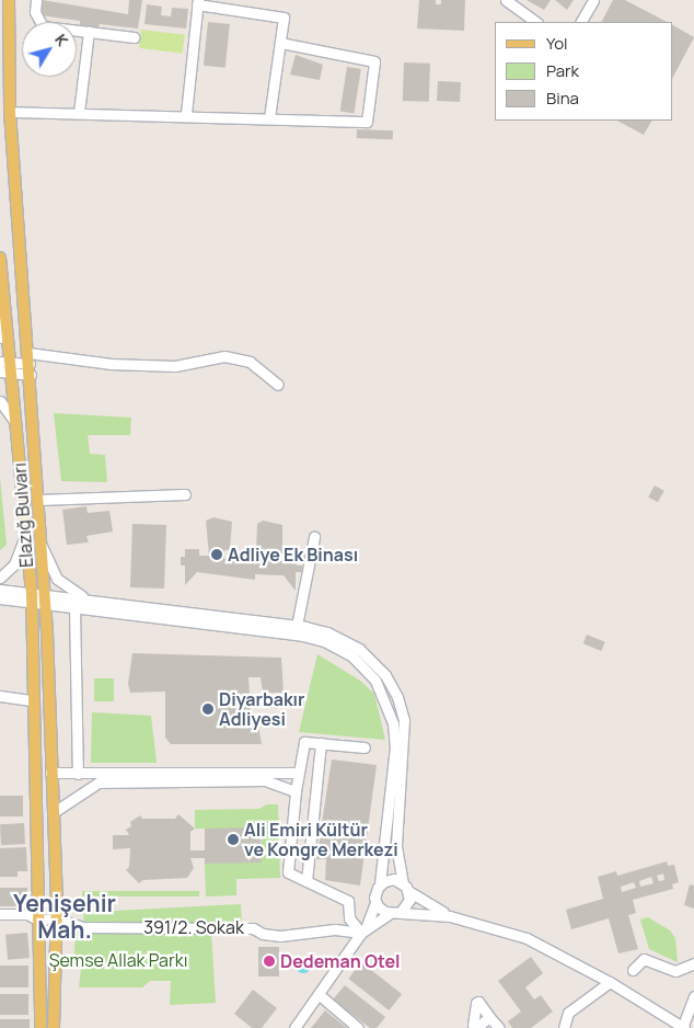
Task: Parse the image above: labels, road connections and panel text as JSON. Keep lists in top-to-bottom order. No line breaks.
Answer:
{"streets":{"main road":["Elazığ Bulvarı"],"street":["391/2. Sokak"]},"crossings":[["Elazığ Bulvarı","391/2. Sokak"]],"districts":["Yenişehir Mah."],"parks":["Şemse Allak Parkı"],"places":["Adliye Ek Binası","Diyarbakır Adliyesi","Ali Emiri Kültür ve Kongre Merkezi","Dedeman Otel"],"legend":["Yol","Park","Bina"],"north":"top right"}
